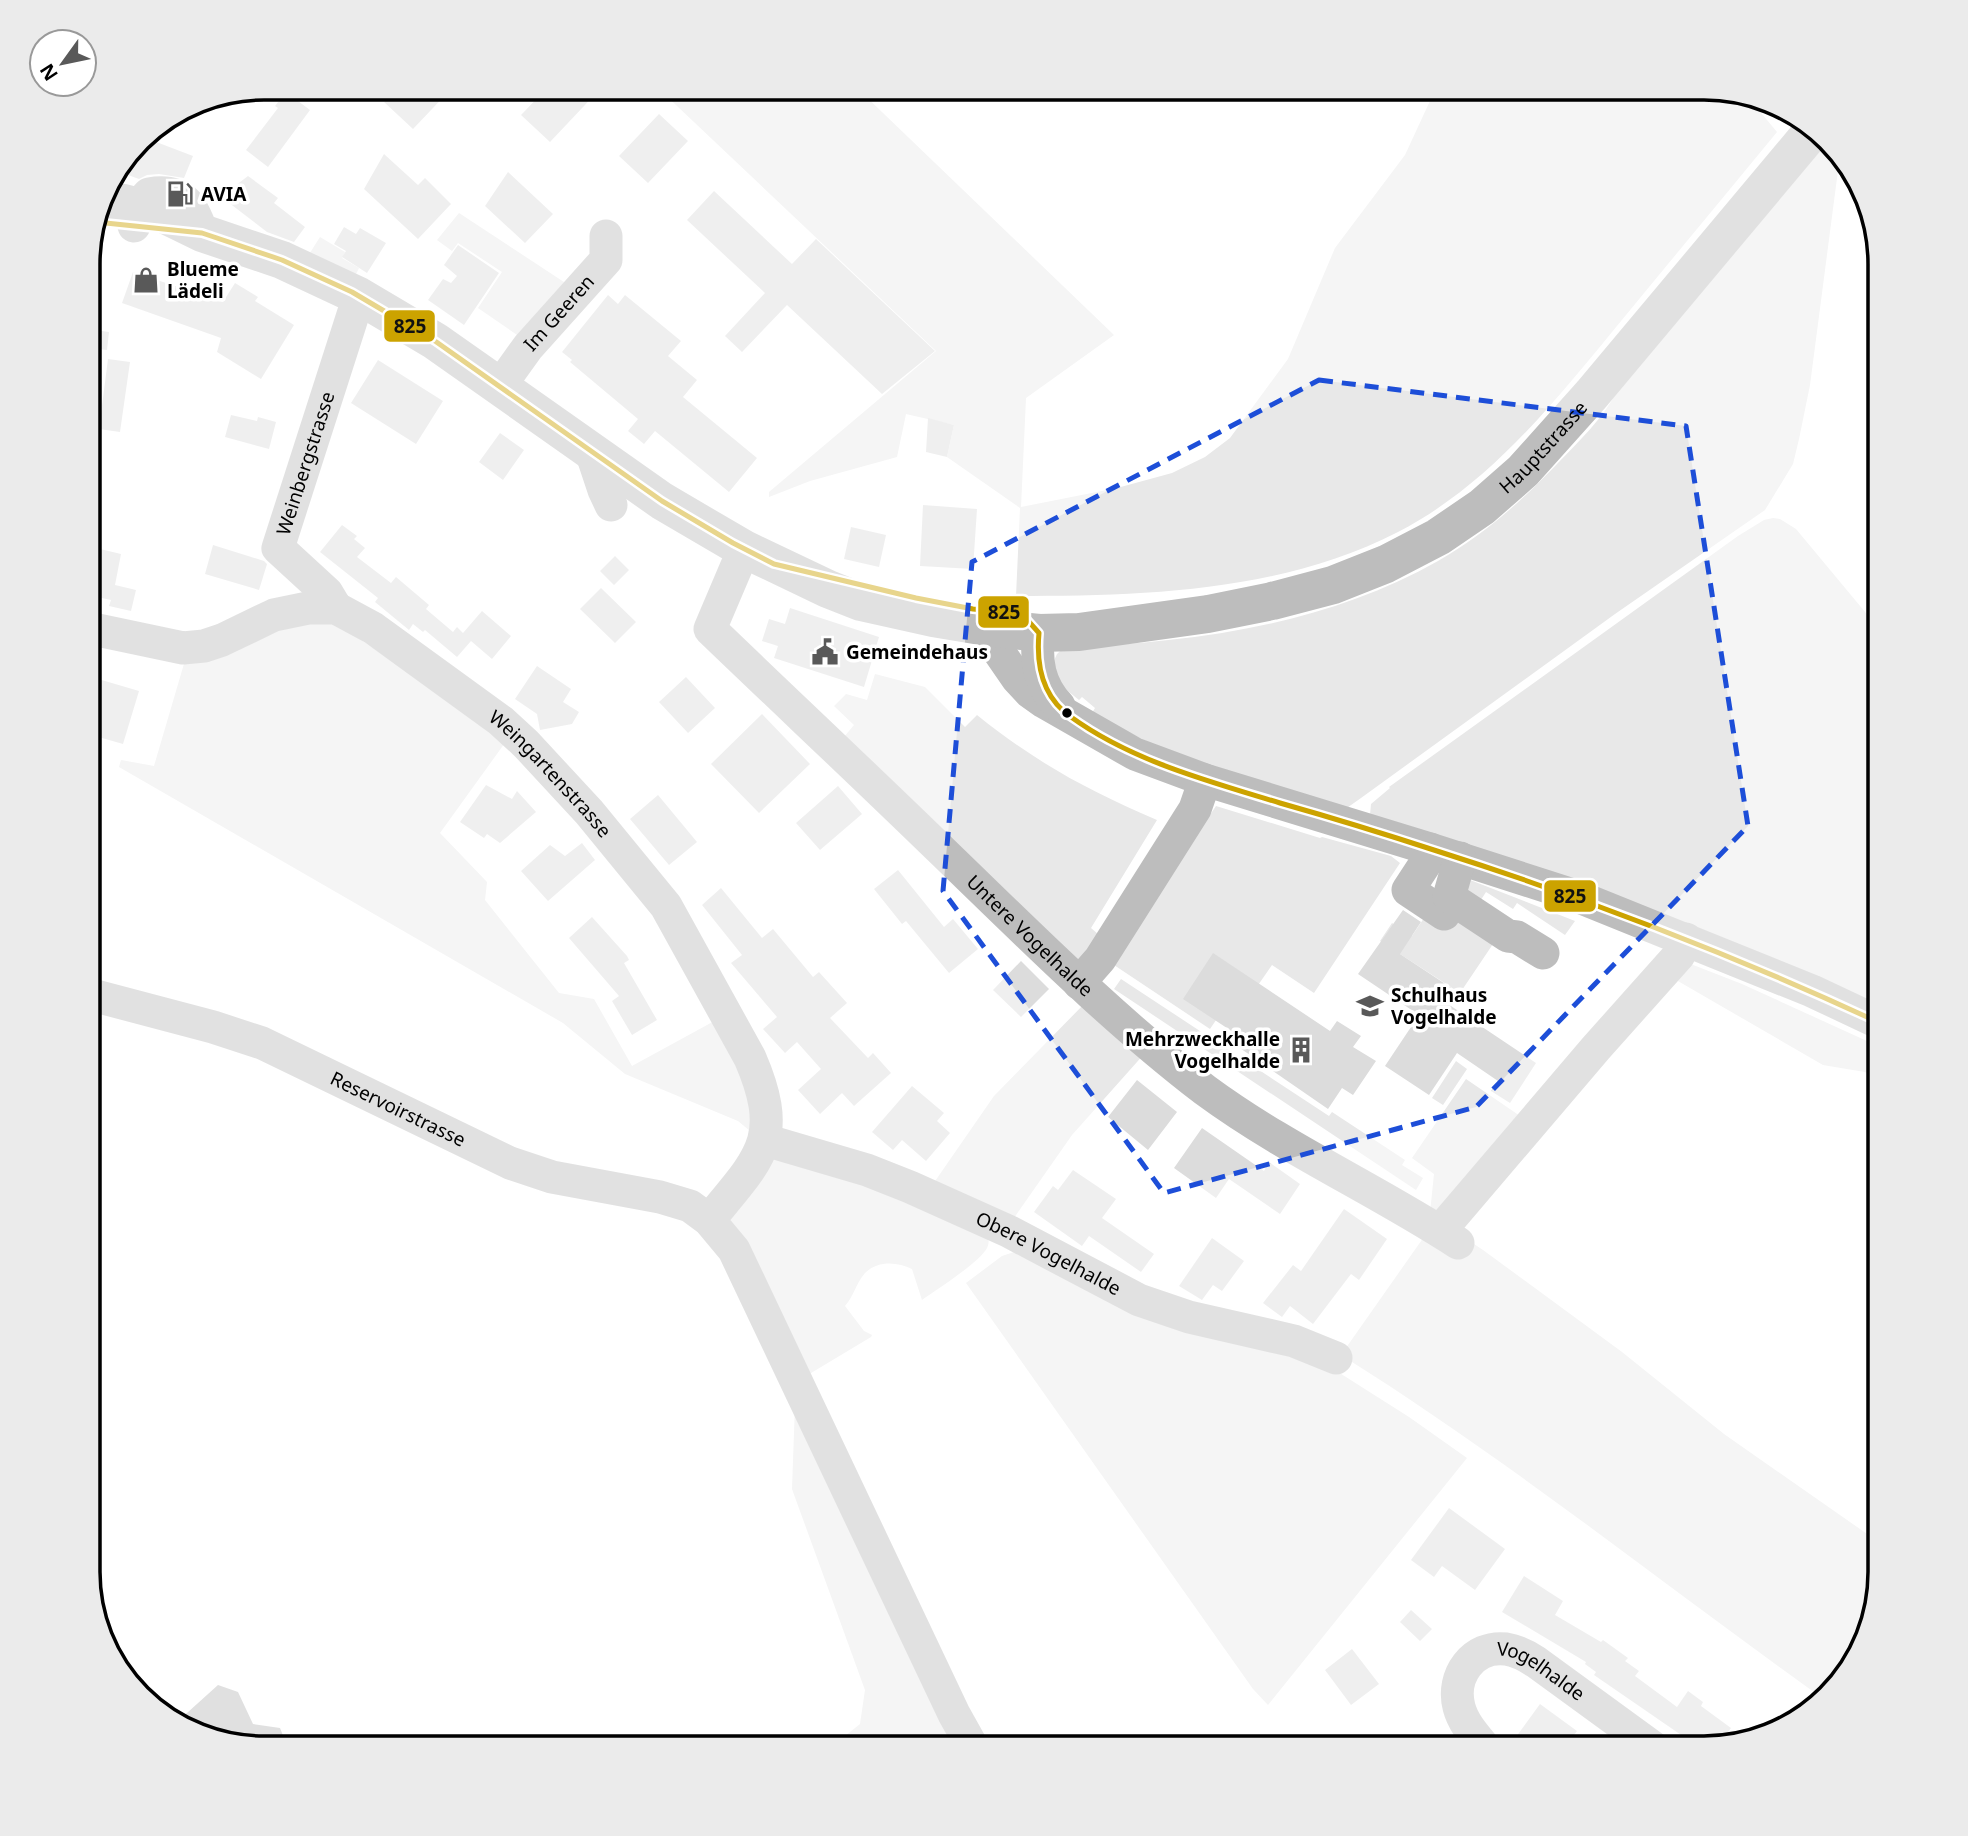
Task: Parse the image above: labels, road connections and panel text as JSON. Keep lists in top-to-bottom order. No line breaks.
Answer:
{"streets":{"main road":["Hauptstrasse"],"street":["Im Geeren","Weinbergstrasse","Weingartenstrasse","Untere Vogelhalde","Reservoirstrasse","Obere Vogelhalde","Vogelhalde"]},"crossings":[["Im Geeren","Hauptstrasse"],["Hauptstrasse","Weinbergstrasse"],["Hauptstrasse","Untere Vogelhalde"],["Weinbergstrasse","Weingartenstrasse"],["Weingartenstrasse","Reservoirstrasse"],["Weingartenstrasse","Obere Vogelhalde"]],"places":{"fuel station":["AVIA"],"shop":["Blueme Lädeli"],"public building":["Gemeindehaus"],"school or university":["Schulhaus Vogelhalde"],"building":["Mehrzweckhalle Vogelhalde"]},"lines":["transit line 825"],"north":"bottom left"}
